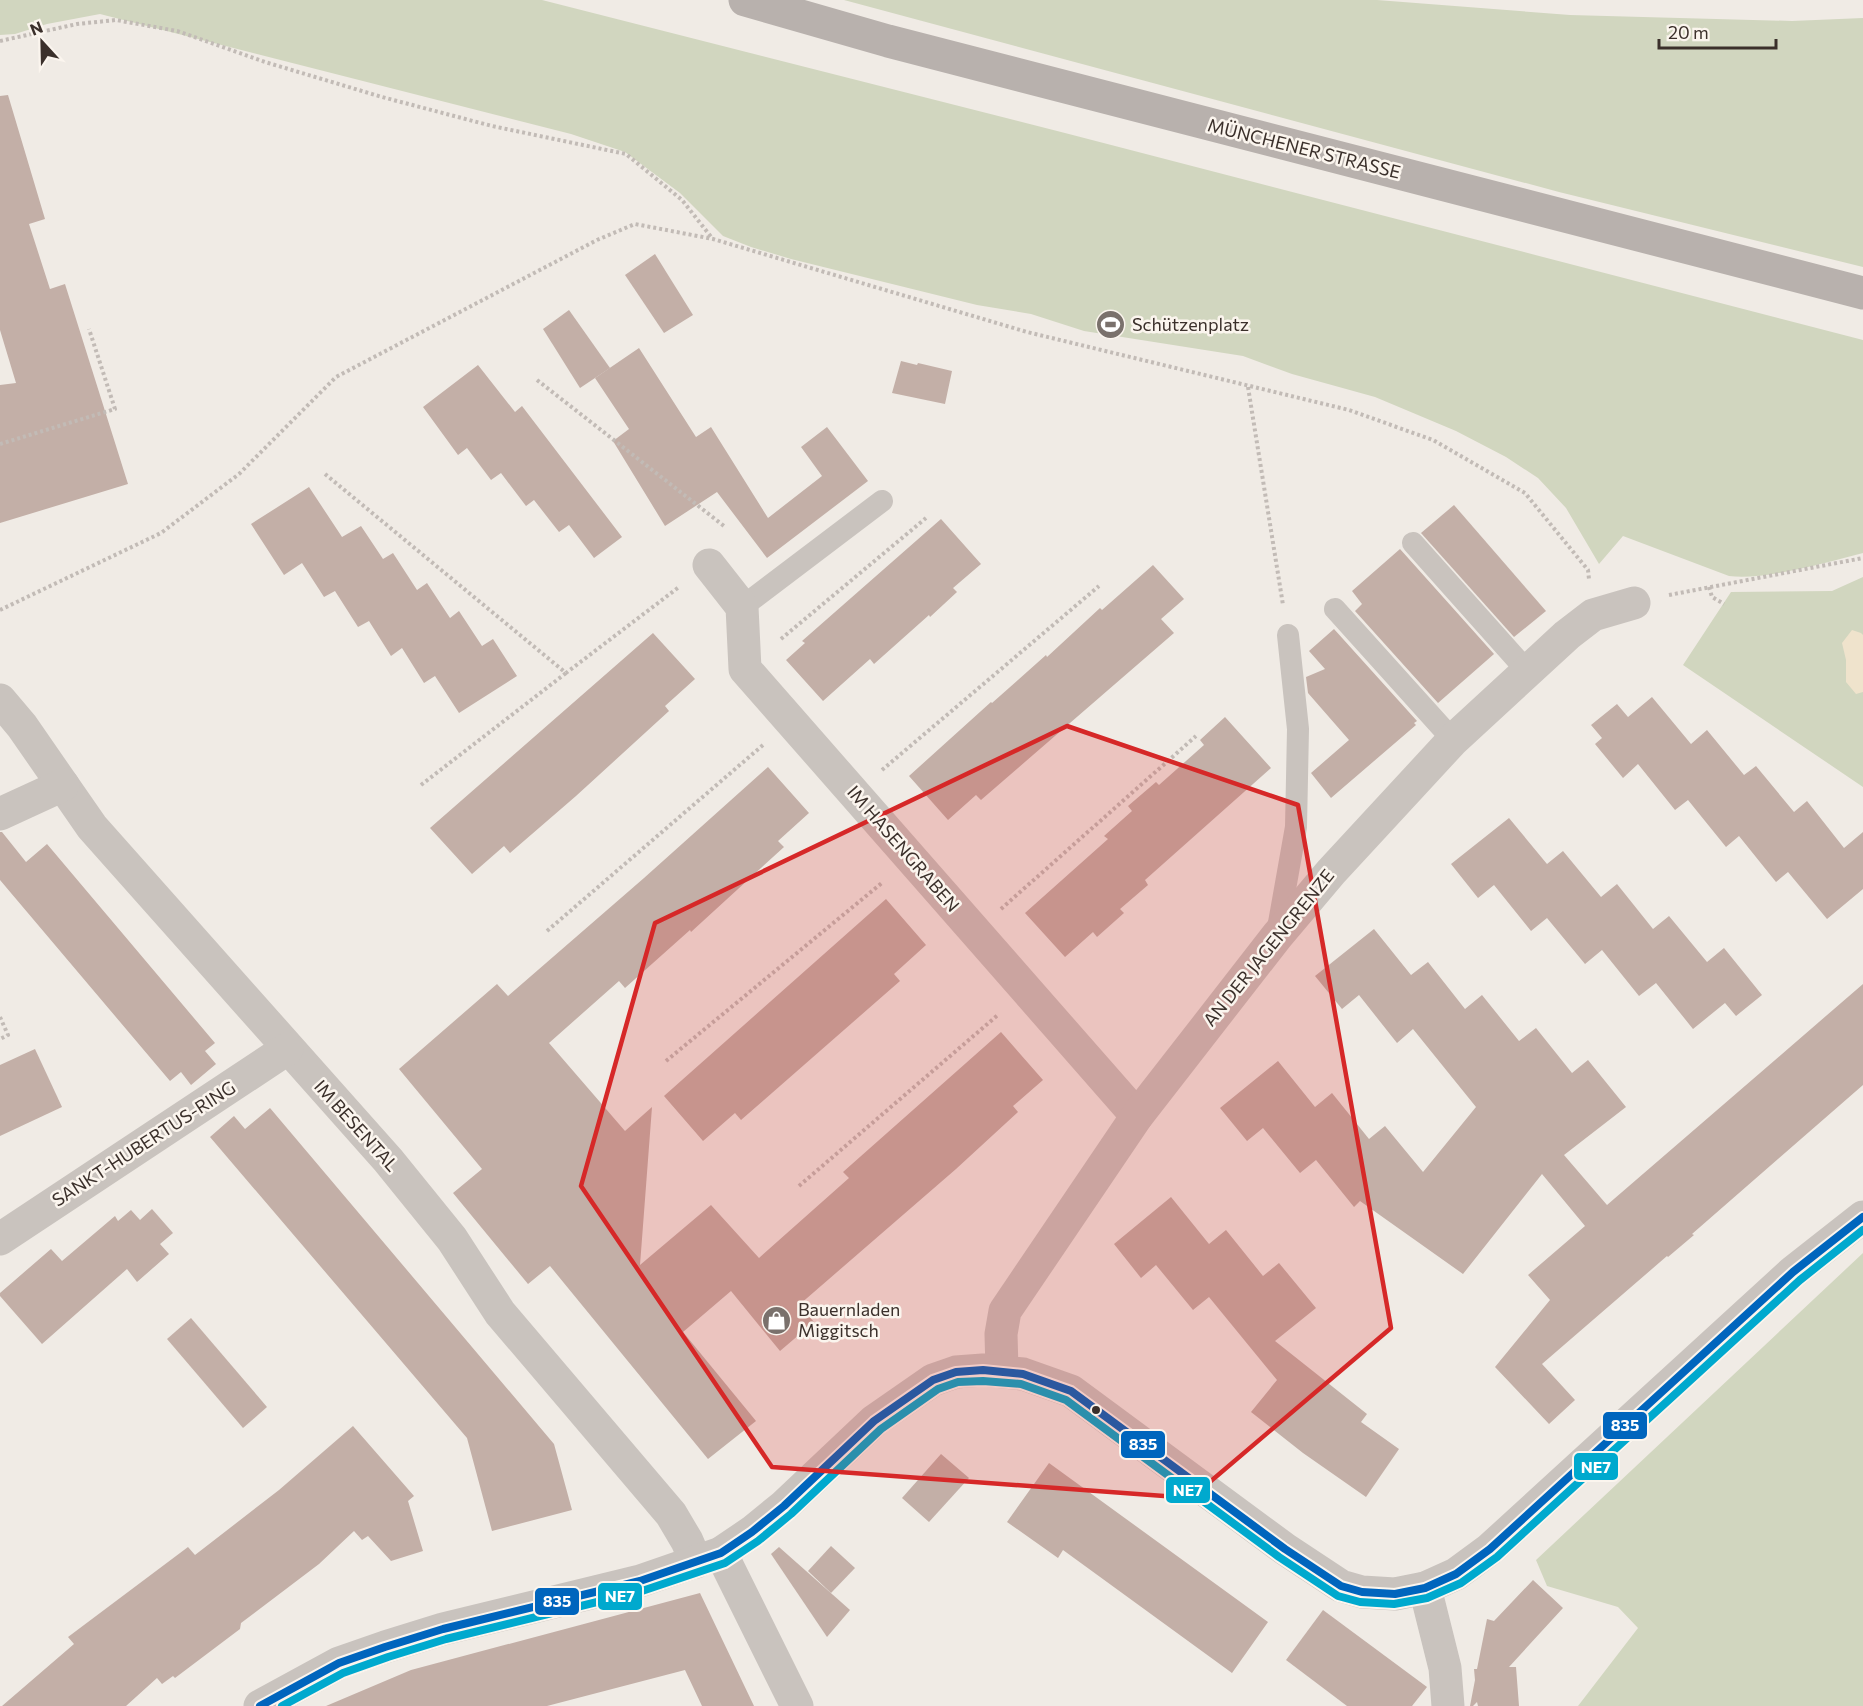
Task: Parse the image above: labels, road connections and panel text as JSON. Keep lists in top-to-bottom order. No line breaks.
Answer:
{"streets":{"main road":["MÜNCHENER STRASSE"],"street":["IM HASENGRABEN","AN DER JAGENGRENZE","IM BESENTAL","SANKT-HUBERTUS-RING"]},"crossings":[["IM HASENGRABEN","AN DER JAGENGRENZE"],["IM BESENTAL","SANKT-HUBERTUS-RING"]],"places":{"sports":["Schützenplatz"],"shop":["Bauernladen Miggitsch"]},"lines":["transit line 835","transit line NE7"],"scale_bar":"20 m","north":"top"}
